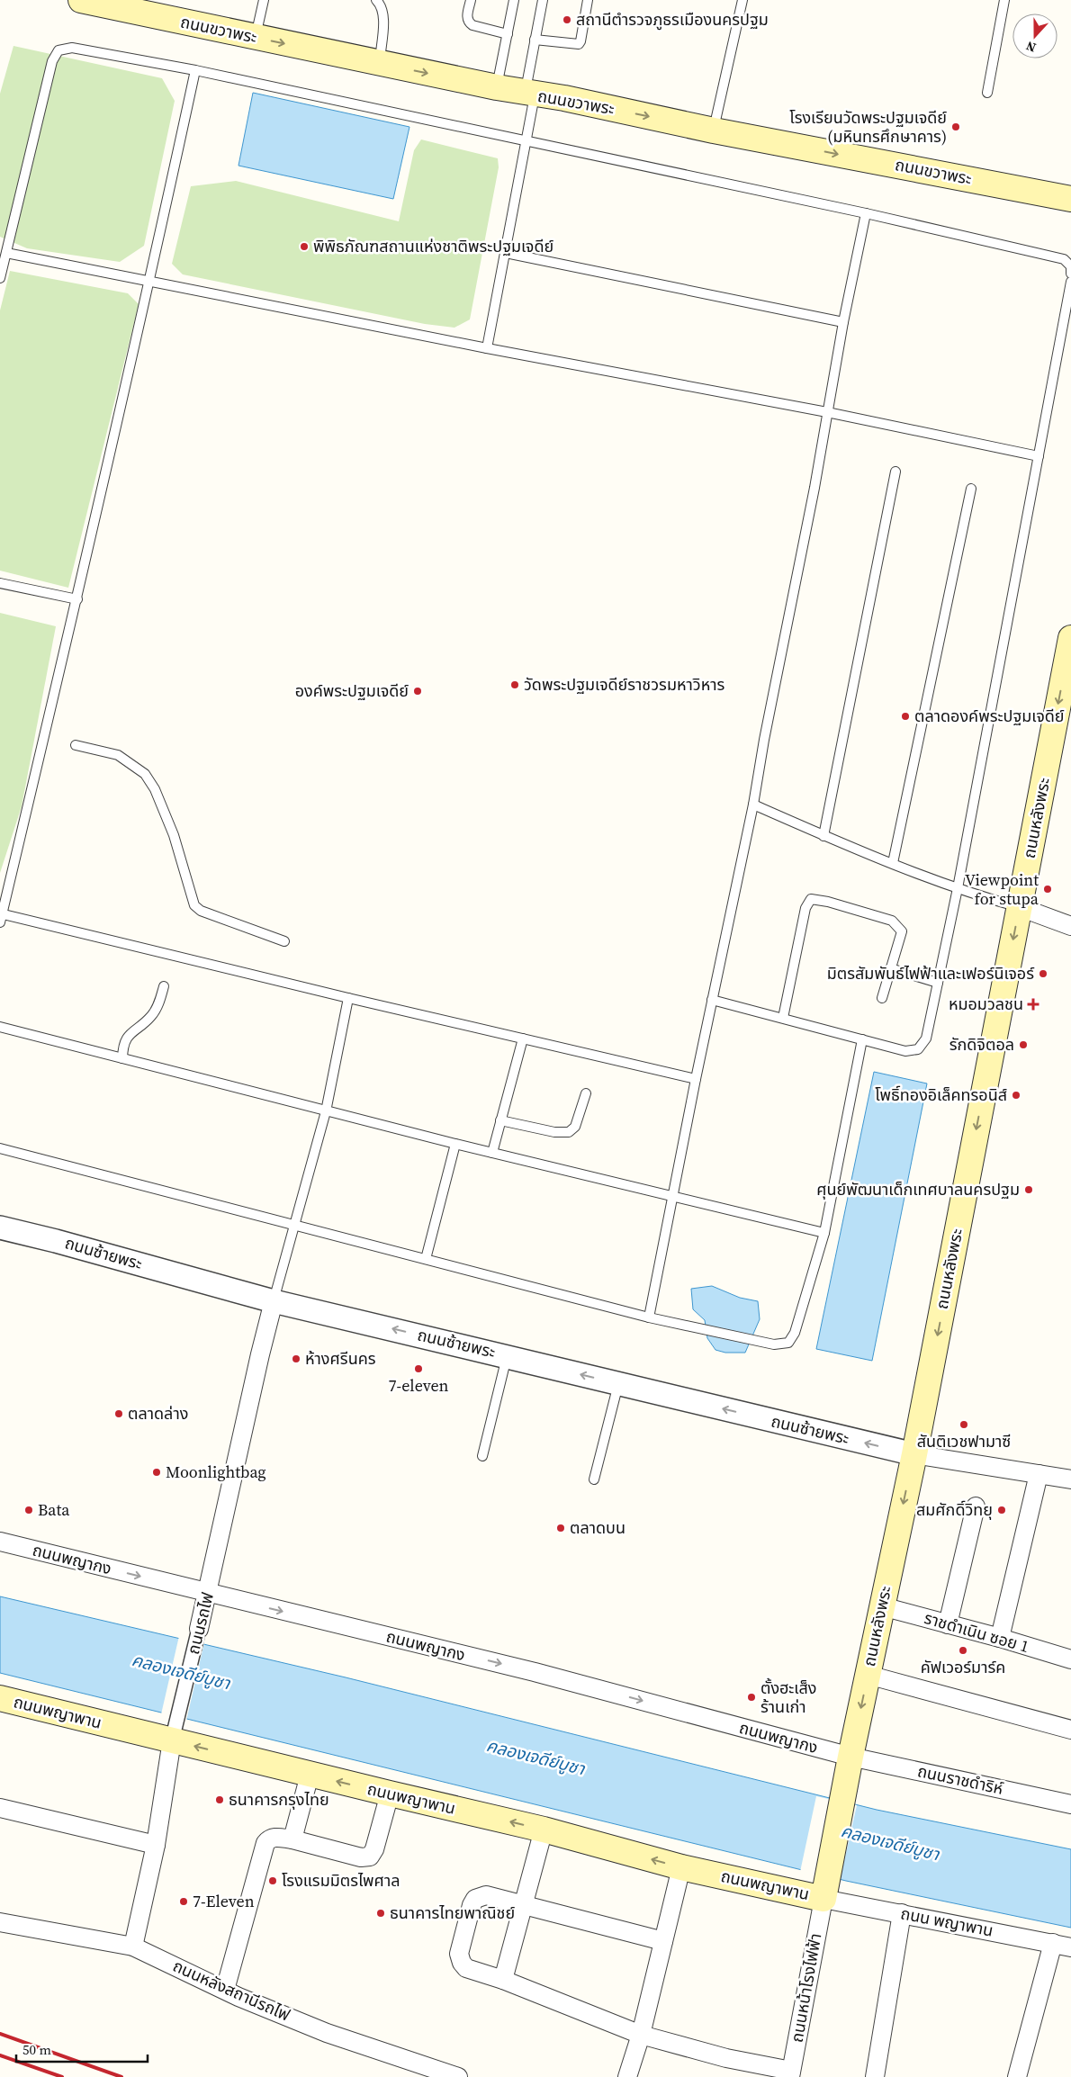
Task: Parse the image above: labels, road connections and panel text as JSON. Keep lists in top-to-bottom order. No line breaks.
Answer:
{"streets":{"main road":["ถนนขวาพระ","ถนนหลังพระ","ถนนพญาพาน"],"street":["ถนนซ้ายพระ","ถนนพญากง","ถนนรถไฟ","ราชดำเนิน ซอย 1","ถนนราชดำริห์","ถนน พญาพาน","ถนนหน้าโรงไฟฟ้า","ถนนหลังสถานีรถไฟ"]},"crossings":[["ถนนหลังพระ","ถนนซ้ายพระ"],["ถนนหลังพระ","ถนนพญากง"],["ถนนหลังพระ","ราชดำเนิน ซอย 1"],["ถนนหลังพระ","ถนนพญาพาน"],["ถนนหลังพระ","ถนนราชดำริห์"],["ถนนหลังพระ","ถนน พญาพาน"],["ถนนหลังพระ","ถนนหน้าโรงไฟฟ้า"],["ถนนซ้ายพระ","ถนนรถไฟ"],["ถนนพญากง","ถนนรถไฟ"],["ถนนพญากง","ถนนราชดำริห์"],["ถนนรถไฟ","ถนนพญาพาน"],["ถนนรถไฟ","ถนนหลังสถานีรถไฟ"],["ถนนพญาพาน","ถนน พญาพาน"],["ถนนพญาพาน","ถนนหน้าโรงไฟฟ้า"],["ถนน พญาพาน","ถนนหน้าโรงไฟฟ้า"]],"one_way":["ถนนขวาพระ","ถนนหลังพระ","ถนนซ้ายพระ","ถนนพญากง","ถนนพญาพาน"],"water":["คลองเจดีย์บูชา"],"places":{"other":["สถานีตำรวจภูธรเมืองนครปฐม","โรงเรียนวัดพระปฐมเจดีย์ (มหินทรศึกษาคาร)","พิพิธภัณฑสถานแห่งชาติพระปฐมเจดีย์","วัดพระปฐมเจดีย์ราชวรมหาวิหาร","องค์พระปฐมเจดีย์","ตลาดองค์พระปฐมเจดีย์","Viewpoint for stupa","มิตรสัมพันธ์ไฟฟ้าและเฟอร์นิเจอร์","รักดิจิตอล","โพธิ์ทองอิเล็คทรอนิส์","ศุนย์พัฒนาเด็กเทศบาลนครปฐม","ห้างศรีนคร","7-eleven","ตลาดล่าง","สันติเวชฟามาซี","Moonlightbag","Bata","สมศักดิ์วิทยุ","ตลาดบน","คัฟเวอร์มาร์ค","ตั้งฮะเส็ง ร้านเก่า","ธนาคารกรุงไทย","โรงแรมมิตรไพศาล","7-Eleven","ธนาคารไทยพาณิชย์"],"health":["หมอมวลชน"]},"scale_bar":"50 m","north":"bottom"}
